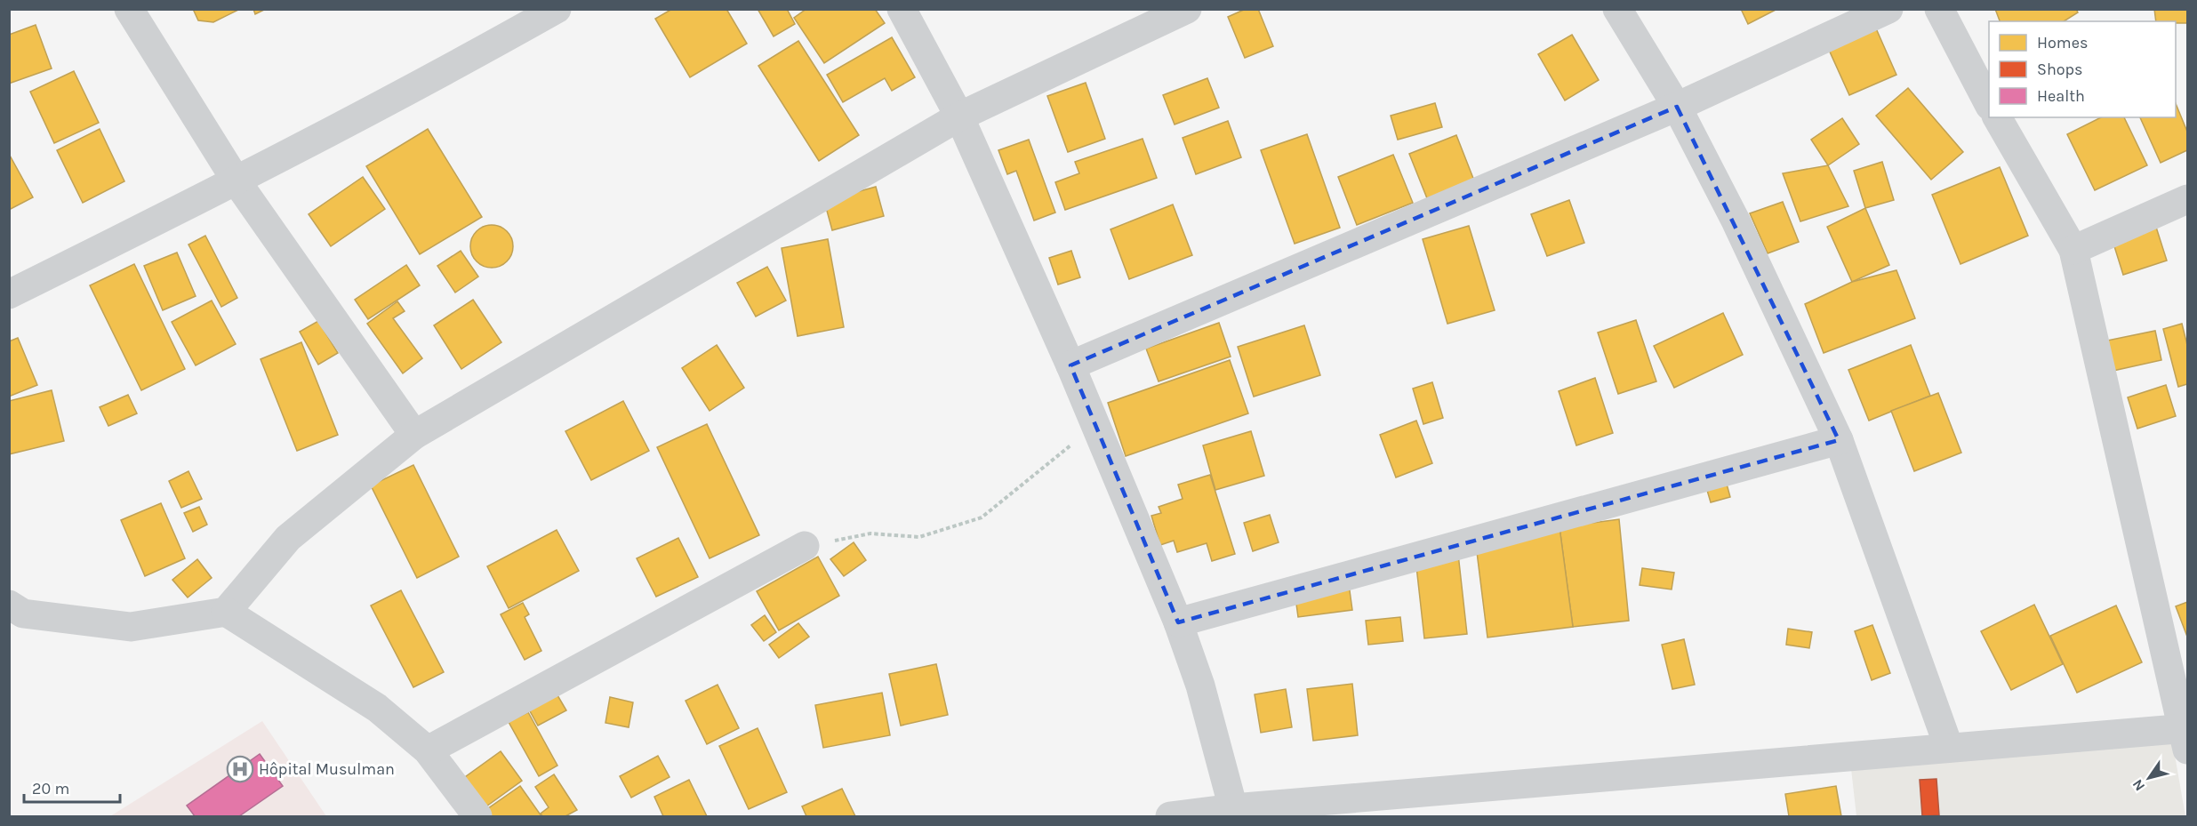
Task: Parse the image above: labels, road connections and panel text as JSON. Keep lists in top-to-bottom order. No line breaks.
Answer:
{"places":{"hospital":["Hôpital Musulman"]},"legend":["Homes","Shops","Health"],"scale_bar":"20 m","north":"bottom left"}
